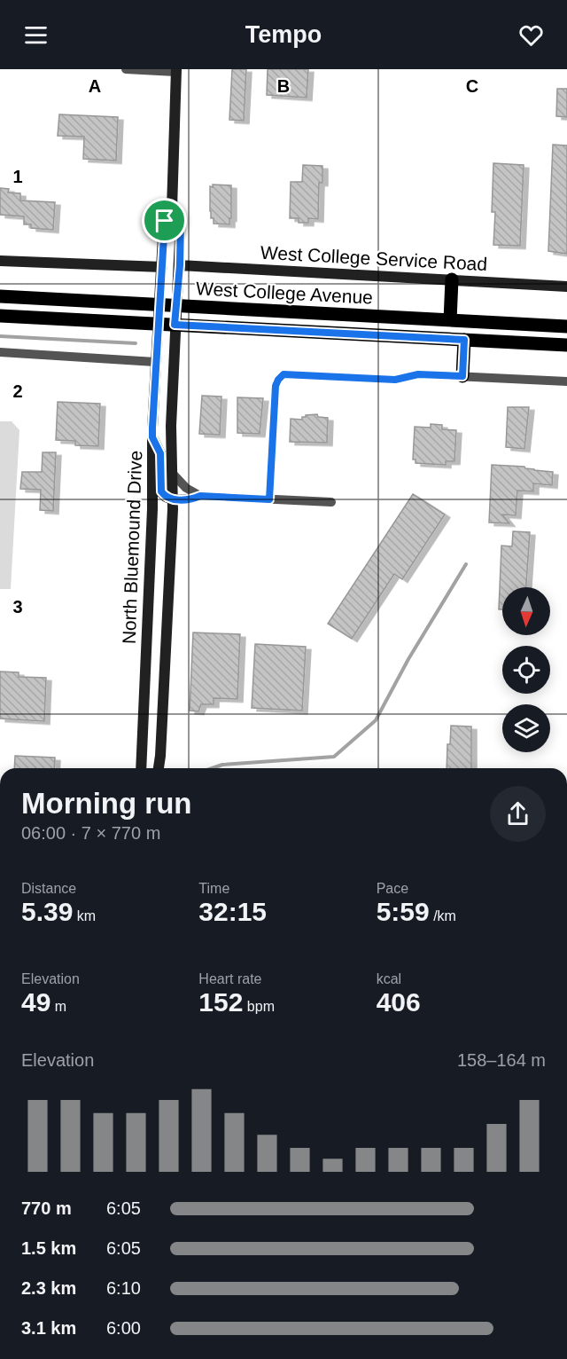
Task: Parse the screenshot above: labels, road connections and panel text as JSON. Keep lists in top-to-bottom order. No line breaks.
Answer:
{"streets":{"main road":["West College Service Road","West College Avenue","North Bluemound Drive"]},"crossings":[["West College Service Road","North Bluemound Drive"],["West College Avenue","North Bluemound Drive"]],"north":"bottom","page":{"header":"Tempo","heading":["Morning run","06:00 · 7 × 770 m"],"stats":[["Distance","5.39 km"],["Time","32:15"],["Pace","5:59 /km"],["Elevation","49 m"],["Heart rate","152 bpm"],["kcal","406"]],"chart":["Elevation","158–164 m"],"list":[{"name":"770 m","note":"6:05"},{"name":"1.5 km","note":"6:05"},{"name":"2.3 km","note":"6:10"},{"name":"3.1 km","note":"6:00"}]},"grid":{"columns":["A","B","C"],"rows":["1","2","3"]}}
